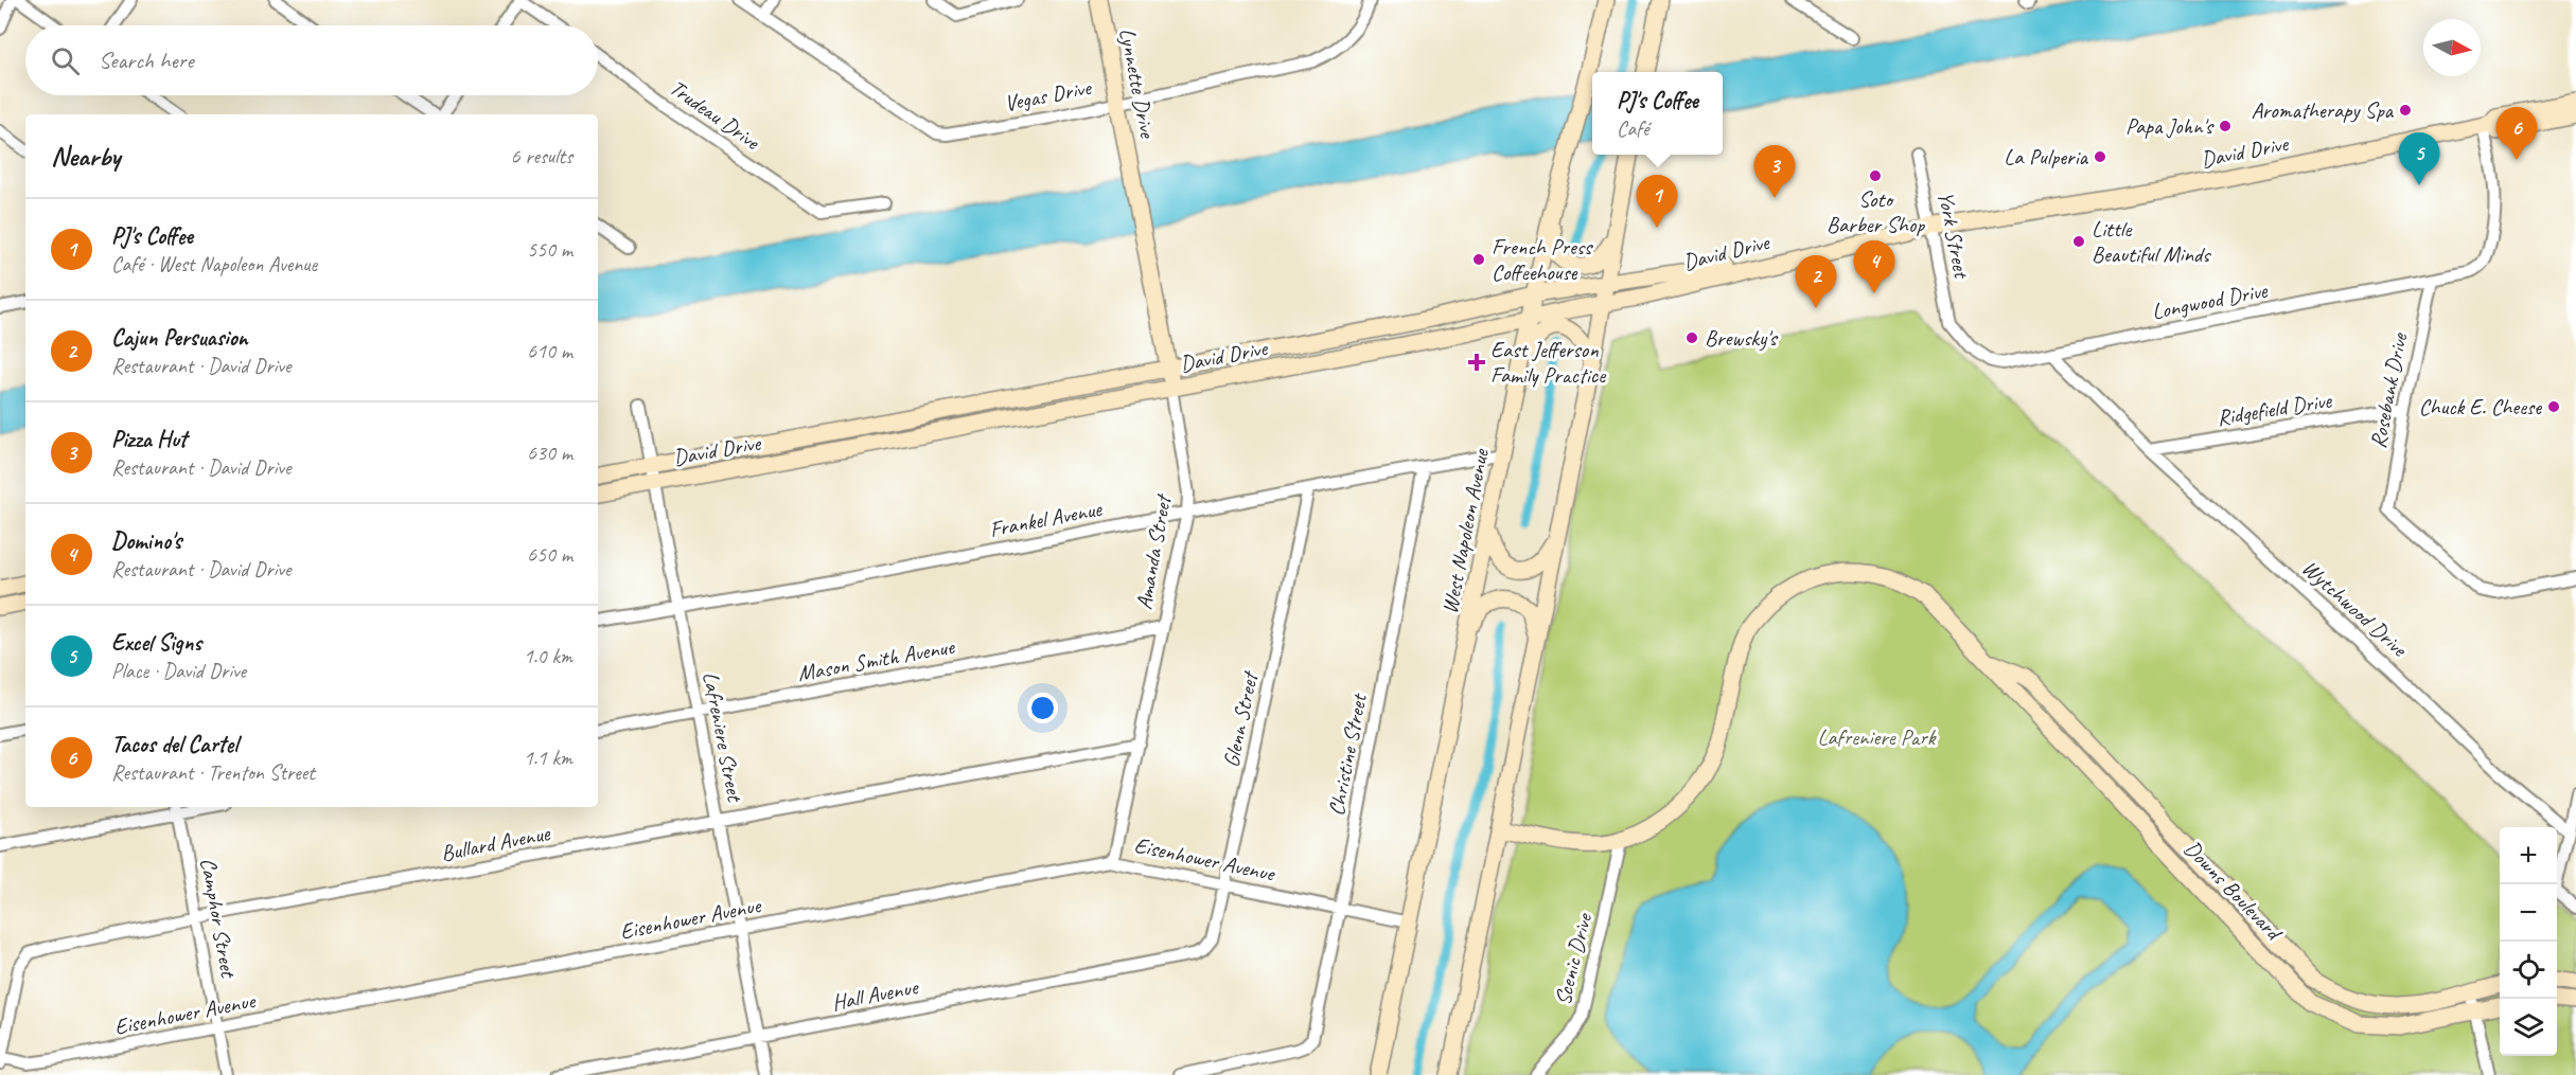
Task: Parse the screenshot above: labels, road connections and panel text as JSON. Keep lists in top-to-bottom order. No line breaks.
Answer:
{"streets":{"main road":["Lynnette Drive","David Drive","West Napoleon Avenue","Amanda Street","Downs Boulevard"],"street":["Vegas Drive","Trudeau Drive","York Street","Longwood Drive","Rosebank Drive","Ridgefield Drive","Frankel Avenue","Wytchwood Drive","Mason Smith Avenue","Glenn Street","Lafreniere Street","Christine Street","Bullard Avenue","Eisenhower Avenue","Camphor Street","Scenic Drive","Hall Avenue"]},"crossings":[["Lynnette Drive","Vegas Drive"],["Lynnette Drive","Amanda Street"],["David Drive","York Street"],["David Drive","Longwood Drive"],["David Drive","West Napoleon Avenue"],["David Drive","Amanda Street"],["David Drive","Lafreniere Street"],["York Street","Longwood Drive"],["Longwood Drive","Rosebank Drive"],["Longwood Drive","Wytchwood Drive"],["Rosebank Drive","Ridgefield Drive"],["Ridgefield Drive","Wytchwood Drive"],["Frankel Avenue","West Napoleon Avenue"],["Frankel Avenue","Amanda Street"],["Frankel Avenue","Glenn Street"],["Frankel Avenue","Lafreniere Street"],["Frankel Avenue","Christine Street"],["West Napoleon Avenue","Eisenhower Avenue"],["Amanda Street","Mason Smith Avenue"],["Amanda Street","Bullard Avenue"],["Amanda Street","Eisenhower Avenue"],["Mason Smith Avenue","Lafreniere Street"],["Glenn Street","Eisenhower Avenue"],["Glenn Street","Hall Avenue"],["Lafreniere Street","Bullard Avenue"],["Lafreniere Street","Eisenhower Avenue"],["Lafreniere Street","Hall Avenue"],["Christine Street","Eisenhower Avenue"],["Bullard Avenue","Eisenhower Avenue"],["Bullard Avenue","Camphor Street"],["Eisenhower Avenue","Camphor Street"],["Downs Boulevard","Scenic Drive"]],"parks":["Lafreniere Park"],"places":{"other":["Aromatherapy Spa","Papa John's","La Pulperia","Soto Barber Shop","Little Beautiful Minds","French Press Coffeehouse","Brewsky's","Chuck E. Cheese"],"health":["East Jefferson Family Practice"]},"north":"right","page":{"search":"Search here","popup":["PJ's Coffee","Café"],"pins":["6","5","3","1","4","2"],"heading":["Nearby","6 results"],"list":[{"mark":"1","name":"PJ's Coffee","note":"Café · West Napoleon Avenue","value":"550 m"},{"mark":"2","name":"Cajun Persuasion","note":"Restaurant · David Drive","value":"610 m"},{"mark":"3","name":"Pizza Hut","note":"Restaurant · David Drive","value":"630 m"},{"mark":"4","name":"Domino's","note":"Restaurant · David Drive","value":"650 m"},{"mark":"5","name":"Excel Signs","note":"Place · David Drive","value":"1.0 km"},{"mark":"6","name":"Tacos del Cartel","note":"Restaurant · Trenton Street","value":"1.1 km"}],"map_buttons":["+","−"]}}
